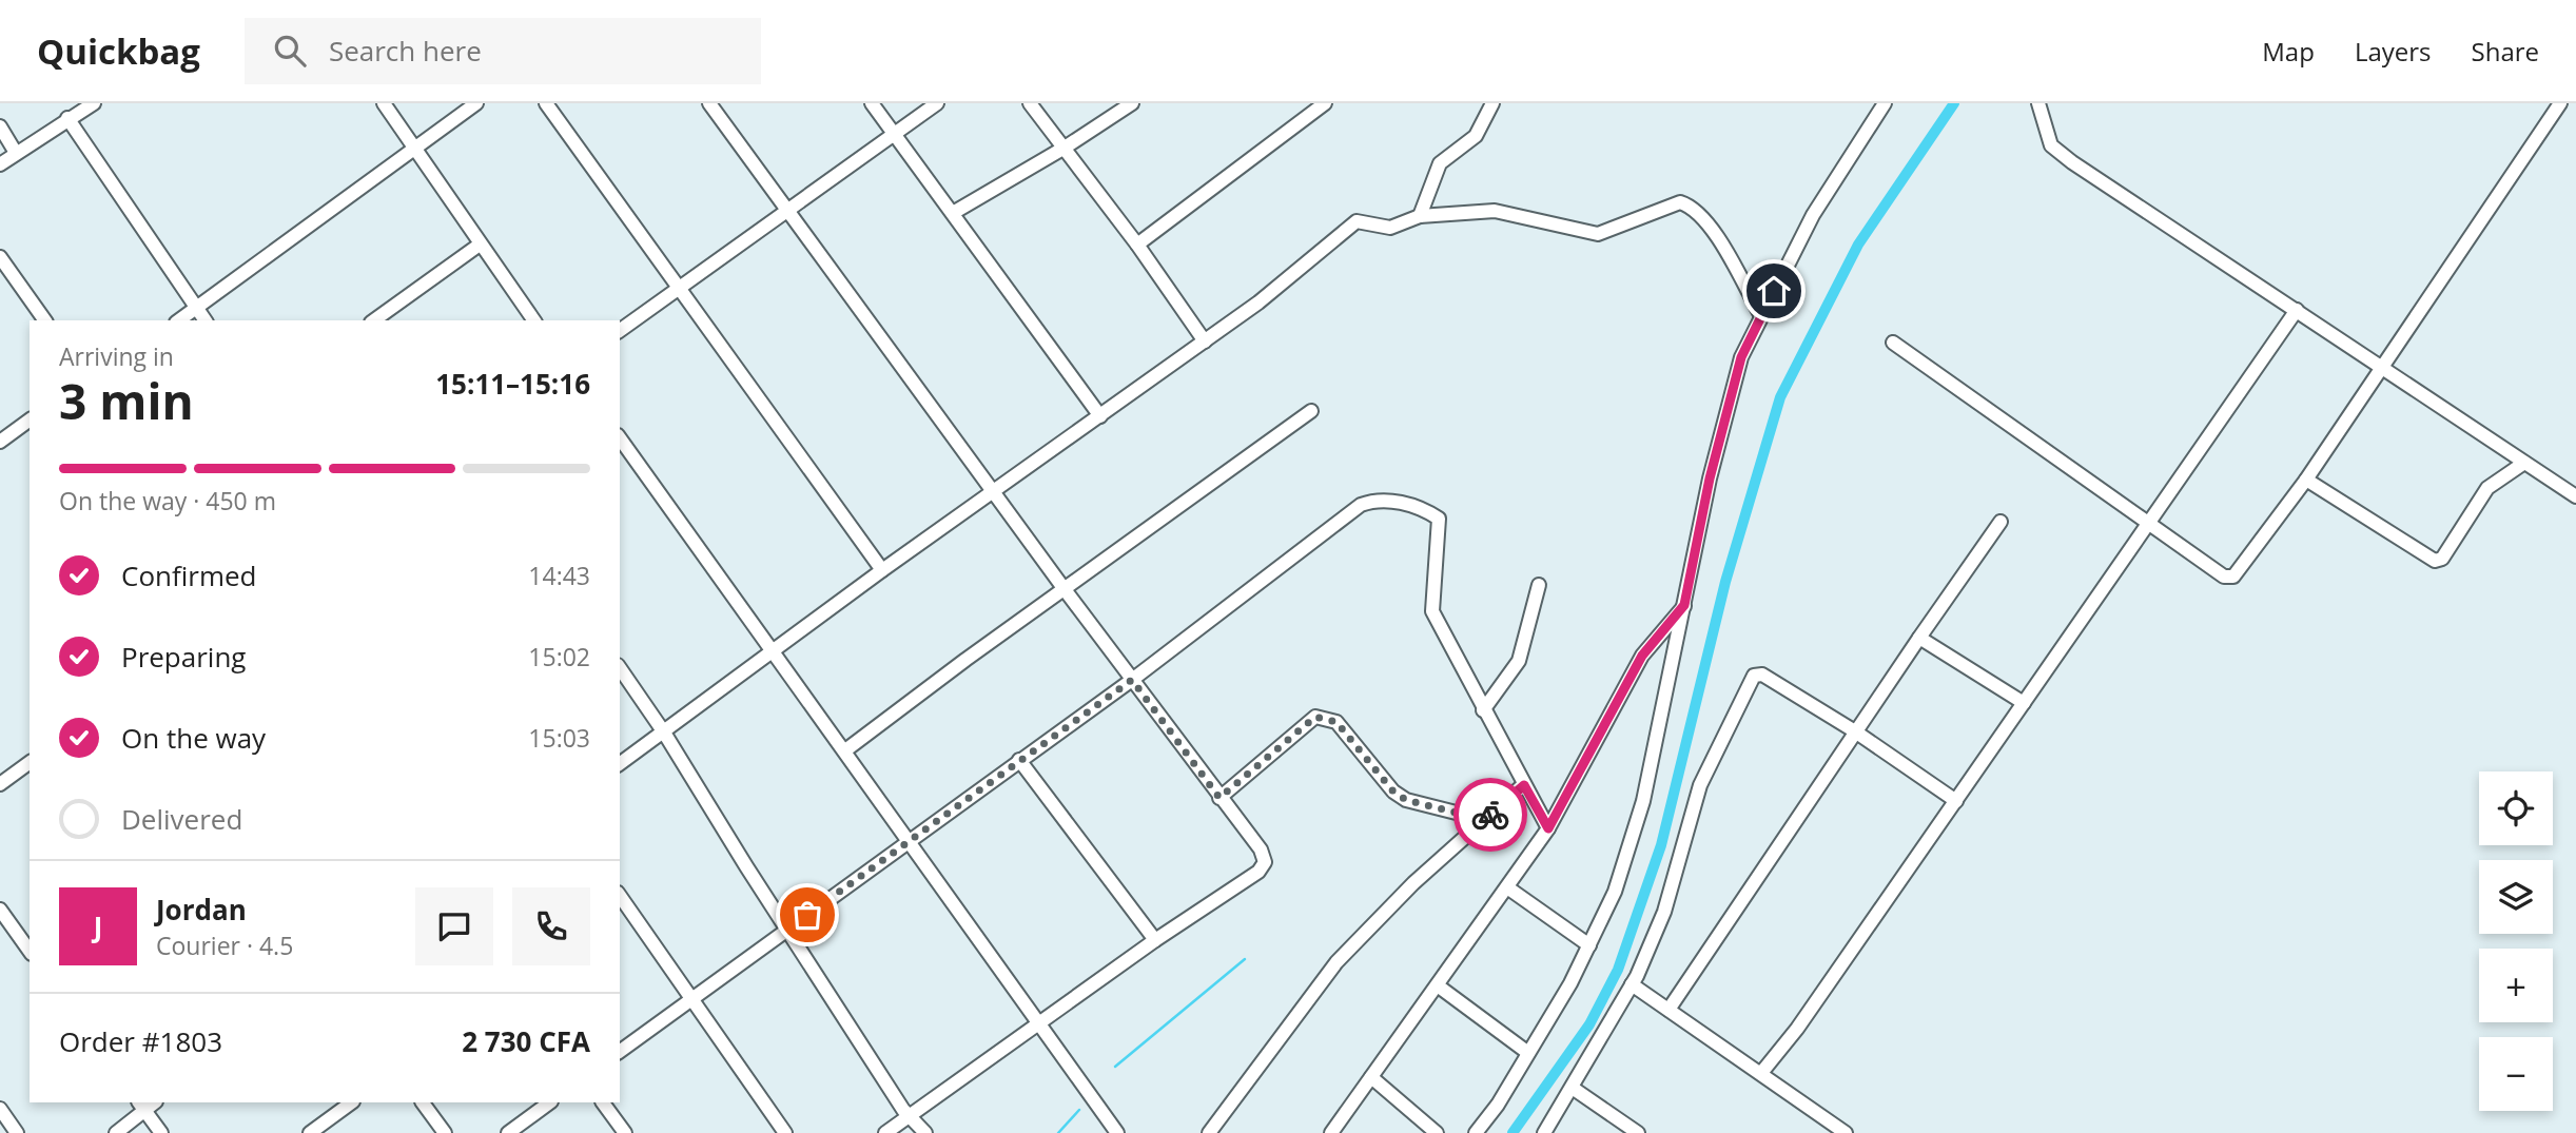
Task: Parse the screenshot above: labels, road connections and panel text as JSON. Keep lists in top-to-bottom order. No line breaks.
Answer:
{"page":{"header":"Quickbag","search":"Search here","nav":["Map","Layers","Share"],"heading":["3 min","Arriving in","15:11–15:16"],"panel":["Jordan","Courier · 4.5","Order #1803","2 730 CFA"],"bar":"On the way · 450 m","list":[["Confirmed","14:43"],["Preparing","15:02"],["On the way","15:03"],"Delivered"],"map_buttons":["+","−"],"round":"J"}}
